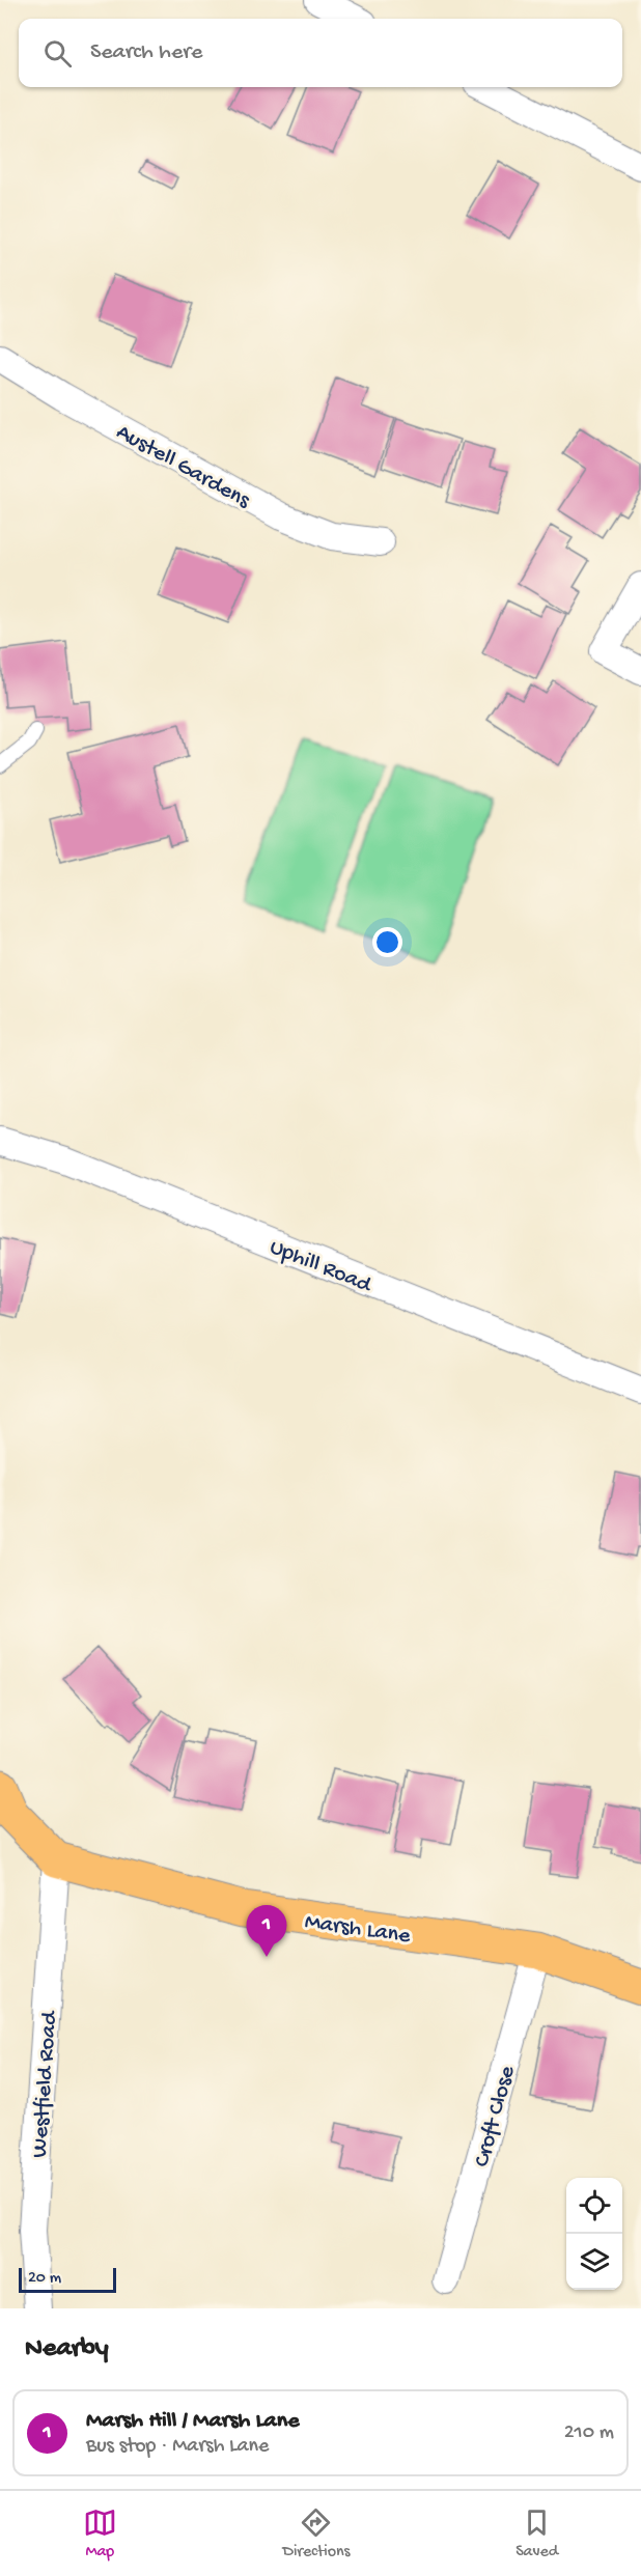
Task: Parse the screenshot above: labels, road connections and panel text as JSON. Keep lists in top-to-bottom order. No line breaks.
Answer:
{"streets":{"main road":["Marsh Lane"],"street":["Austell Gardens","Uphill Road","Westfield Road","Croft Close"]},"crossings":[["Marsh Lane","Westfield Road"],["Marsh Lane","Croft Close"]],"scale_bar":"20 m","page":{"search":"Search here","pins":"1","scale":"20 m","heading":"Nearby","list":[{"mark":"1","name":"Marsh Hill / Marsh Lane","note":"Bus stop · Marsh Lane","value":"210 m"}],"nav":["Map","Directions","Saved"]}}
